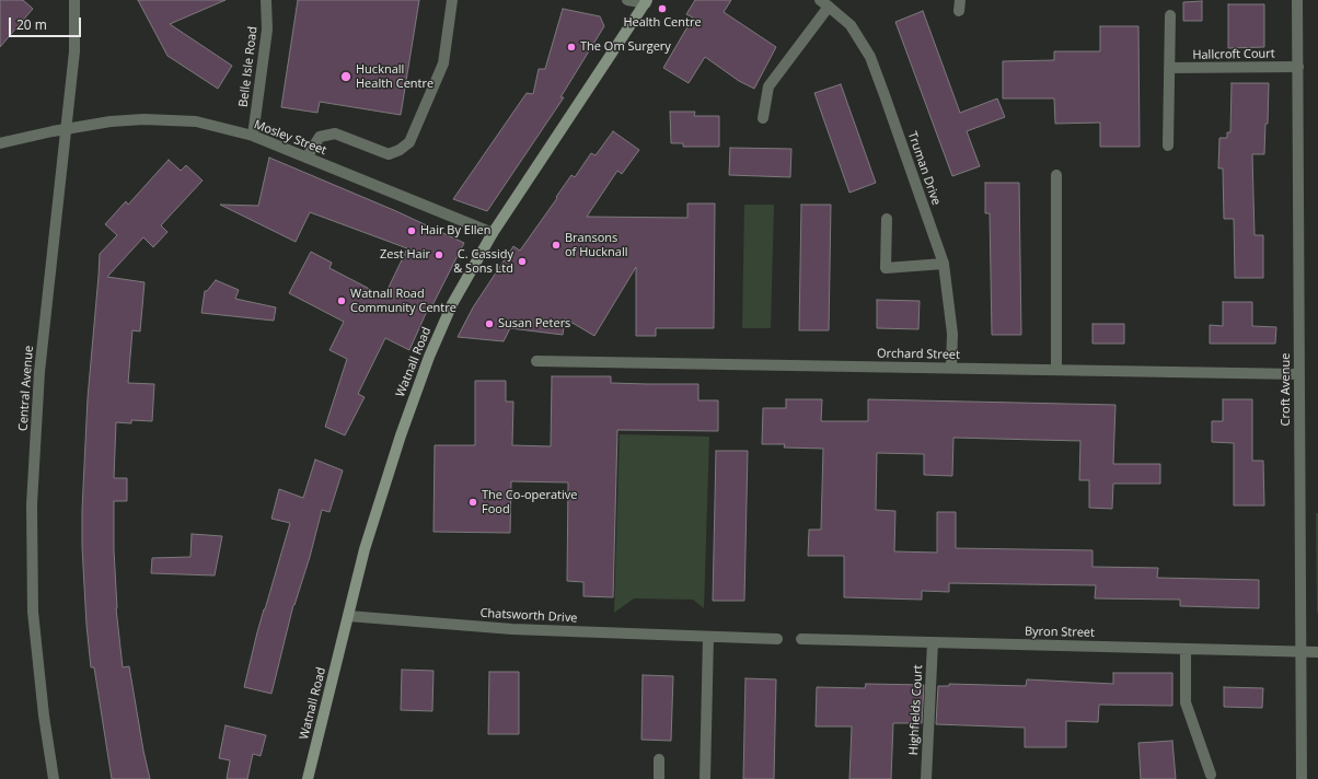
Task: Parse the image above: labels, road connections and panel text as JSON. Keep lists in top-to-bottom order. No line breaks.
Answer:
{"streets":{"main road":["Watnall Road"],"street":["Hallcroft Court","Belle Isle Road","Mosley Street","Truman Drive","Orchard Street","Central Avenue","Croft Avenue","Chatsworth Drive","Byron Street","Highfields Court"]},"crossings":[["Hallcroft Court","Croft Avenue"],["Belle Isle Road","Mosley Street"],["Mosley Street","Watnall Road"],["Mosley Street","Central Avenue"],["Truman Drive","Orchard Street"],["Orchard Street","Croft Avenue"],["Watnall Road","Chatsworth Drive"],["Croft Avenue","Byron Street"],["Byron Street","Highfields Court"]],"places":["Health Centre","The Om Surgery","Hucknall Health Centre","Hair By Ellen","Bransons of Hucknall","Zest Hair","C. Cassidy & Sons Ltd","Watnall Road Community Centre","Susan Peters","The Co-operative Food"],"scale_bar":"20 m"}
